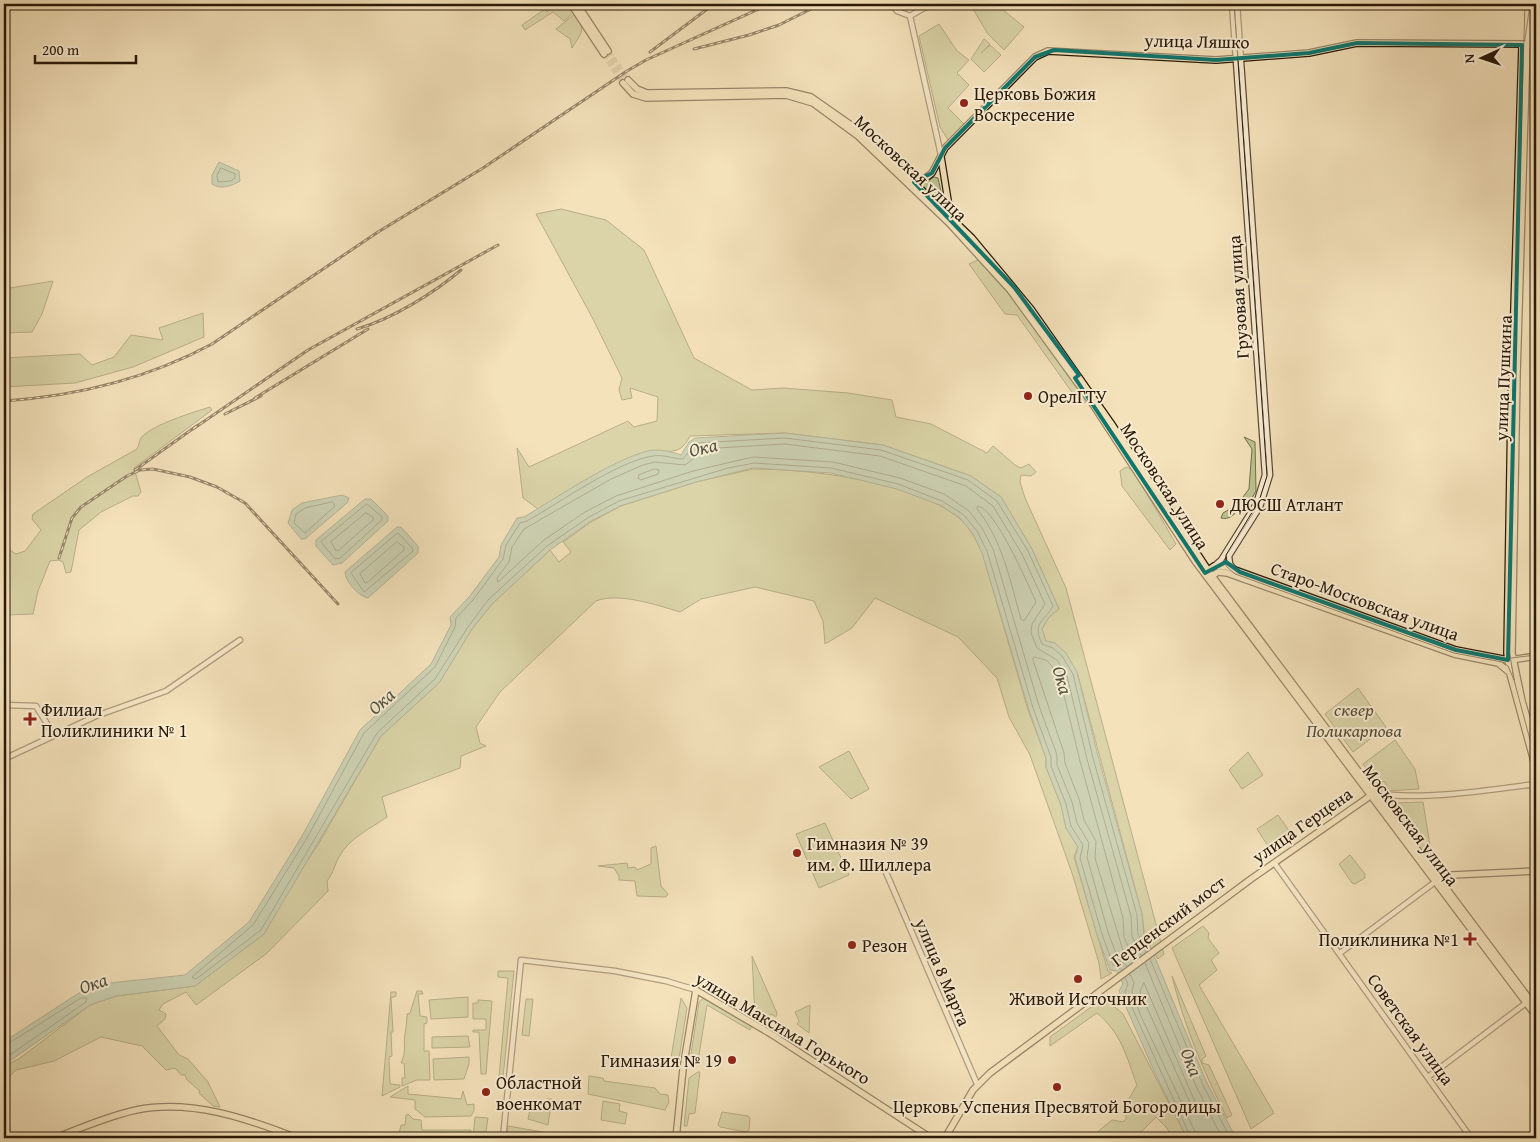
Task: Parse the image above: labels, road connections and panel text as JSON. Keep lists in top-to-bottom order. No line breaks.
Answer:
{"streets":{"main road":["улица Ляшко","Московская улица","Грузовая улица","улица Пушкина","Старо-Московская улица","улица Герцена","Герценский мост","улица Максима Горького"],"street":["улица 8 Марта","Советская улица"]},"crossings":[["улица Ляшко","Московская улица"],["улица Ляшко","Грузовая улица"],["улица Ляшко","улица Пушкина"],["Московская улица","Грузовая улица"],["Московская улица","улица Герцена"],["Грузовая улица","Старо-Московская улица"],["улица Пушкина","Старо-Московская улица"],["улица Герцена","Герценский мост"],["улица Герцена","Советская улица"],["Герценский мост","улица 8 Марта"]],"water":["Ока"],"parks":["сквер Поликарпова"],"places":{"other":["Церковь Божия Воскресение","ОрелГТУ","ДЮСШ Атлант","Гимназия № 39 им. Ф. Шиллера","Резон","Живой Источник","Гимназия № 19","Церковь Успения Пресвятой Богородицы","Областной военкомат"],"health":["Филиал Поликлиники № 1","Поликлиника №1"]},"scale_bar":"200 m","north":"left"}
